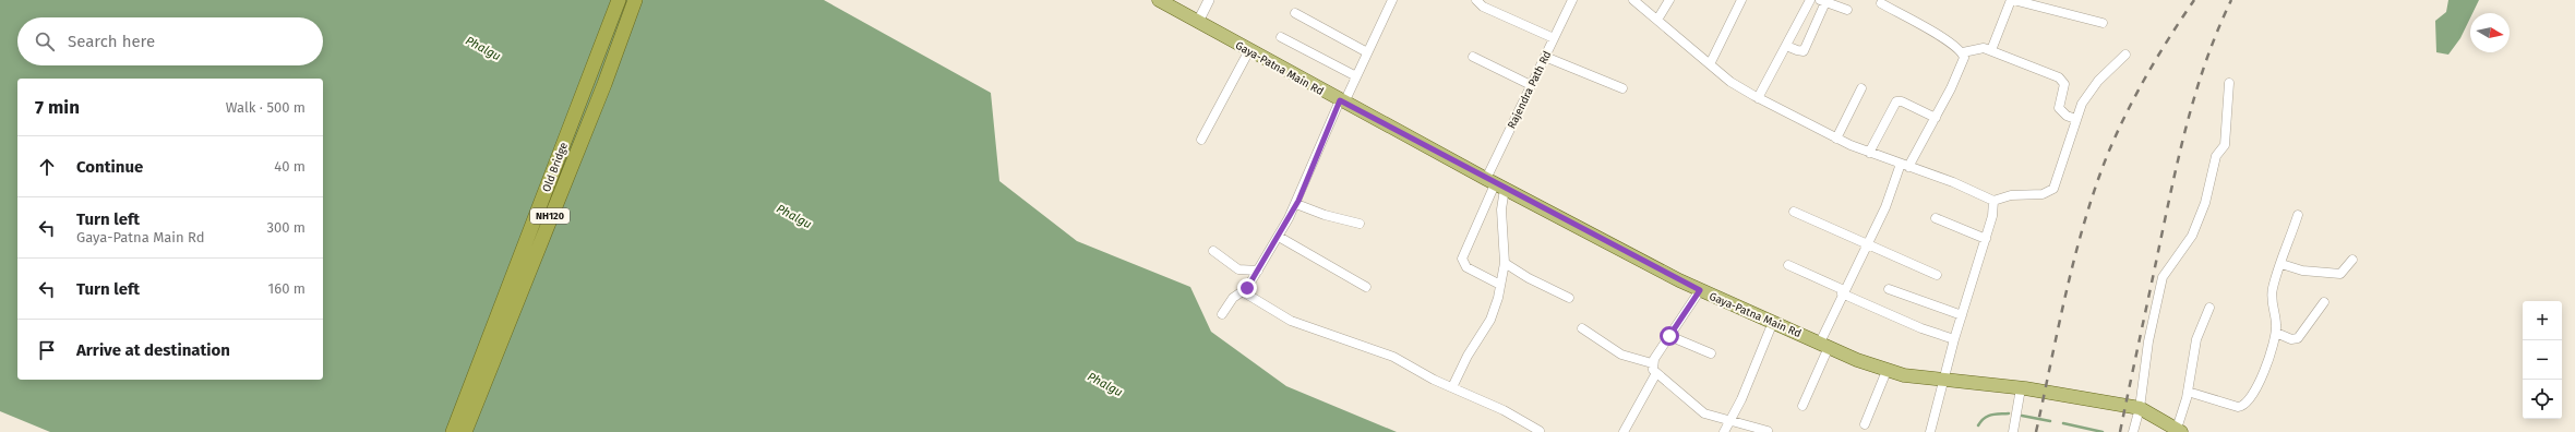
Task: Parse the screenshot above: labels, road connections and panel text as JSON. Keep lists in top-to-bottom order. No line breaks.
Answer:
{"streets":{"highway":["Old Bridge","NH120"],"main road":["Gaya-Patna Main Rd"],"street":["Rajendra Path Rd"]},"crossings":[["Gaya-Patna Main Rd","Rajendra Path Rd"]],"water":["Phalgu"],"north":"right","page":{"search":"Search here","heading":["7 min","Walk · 500 m"],"list":[["Continue","40 m"],["Turn left","Gaya-Patna Main Rd","300 m"],["Turn left","160 m"],"Arrive at destination"],"map_buttons":["+","−"]}}
